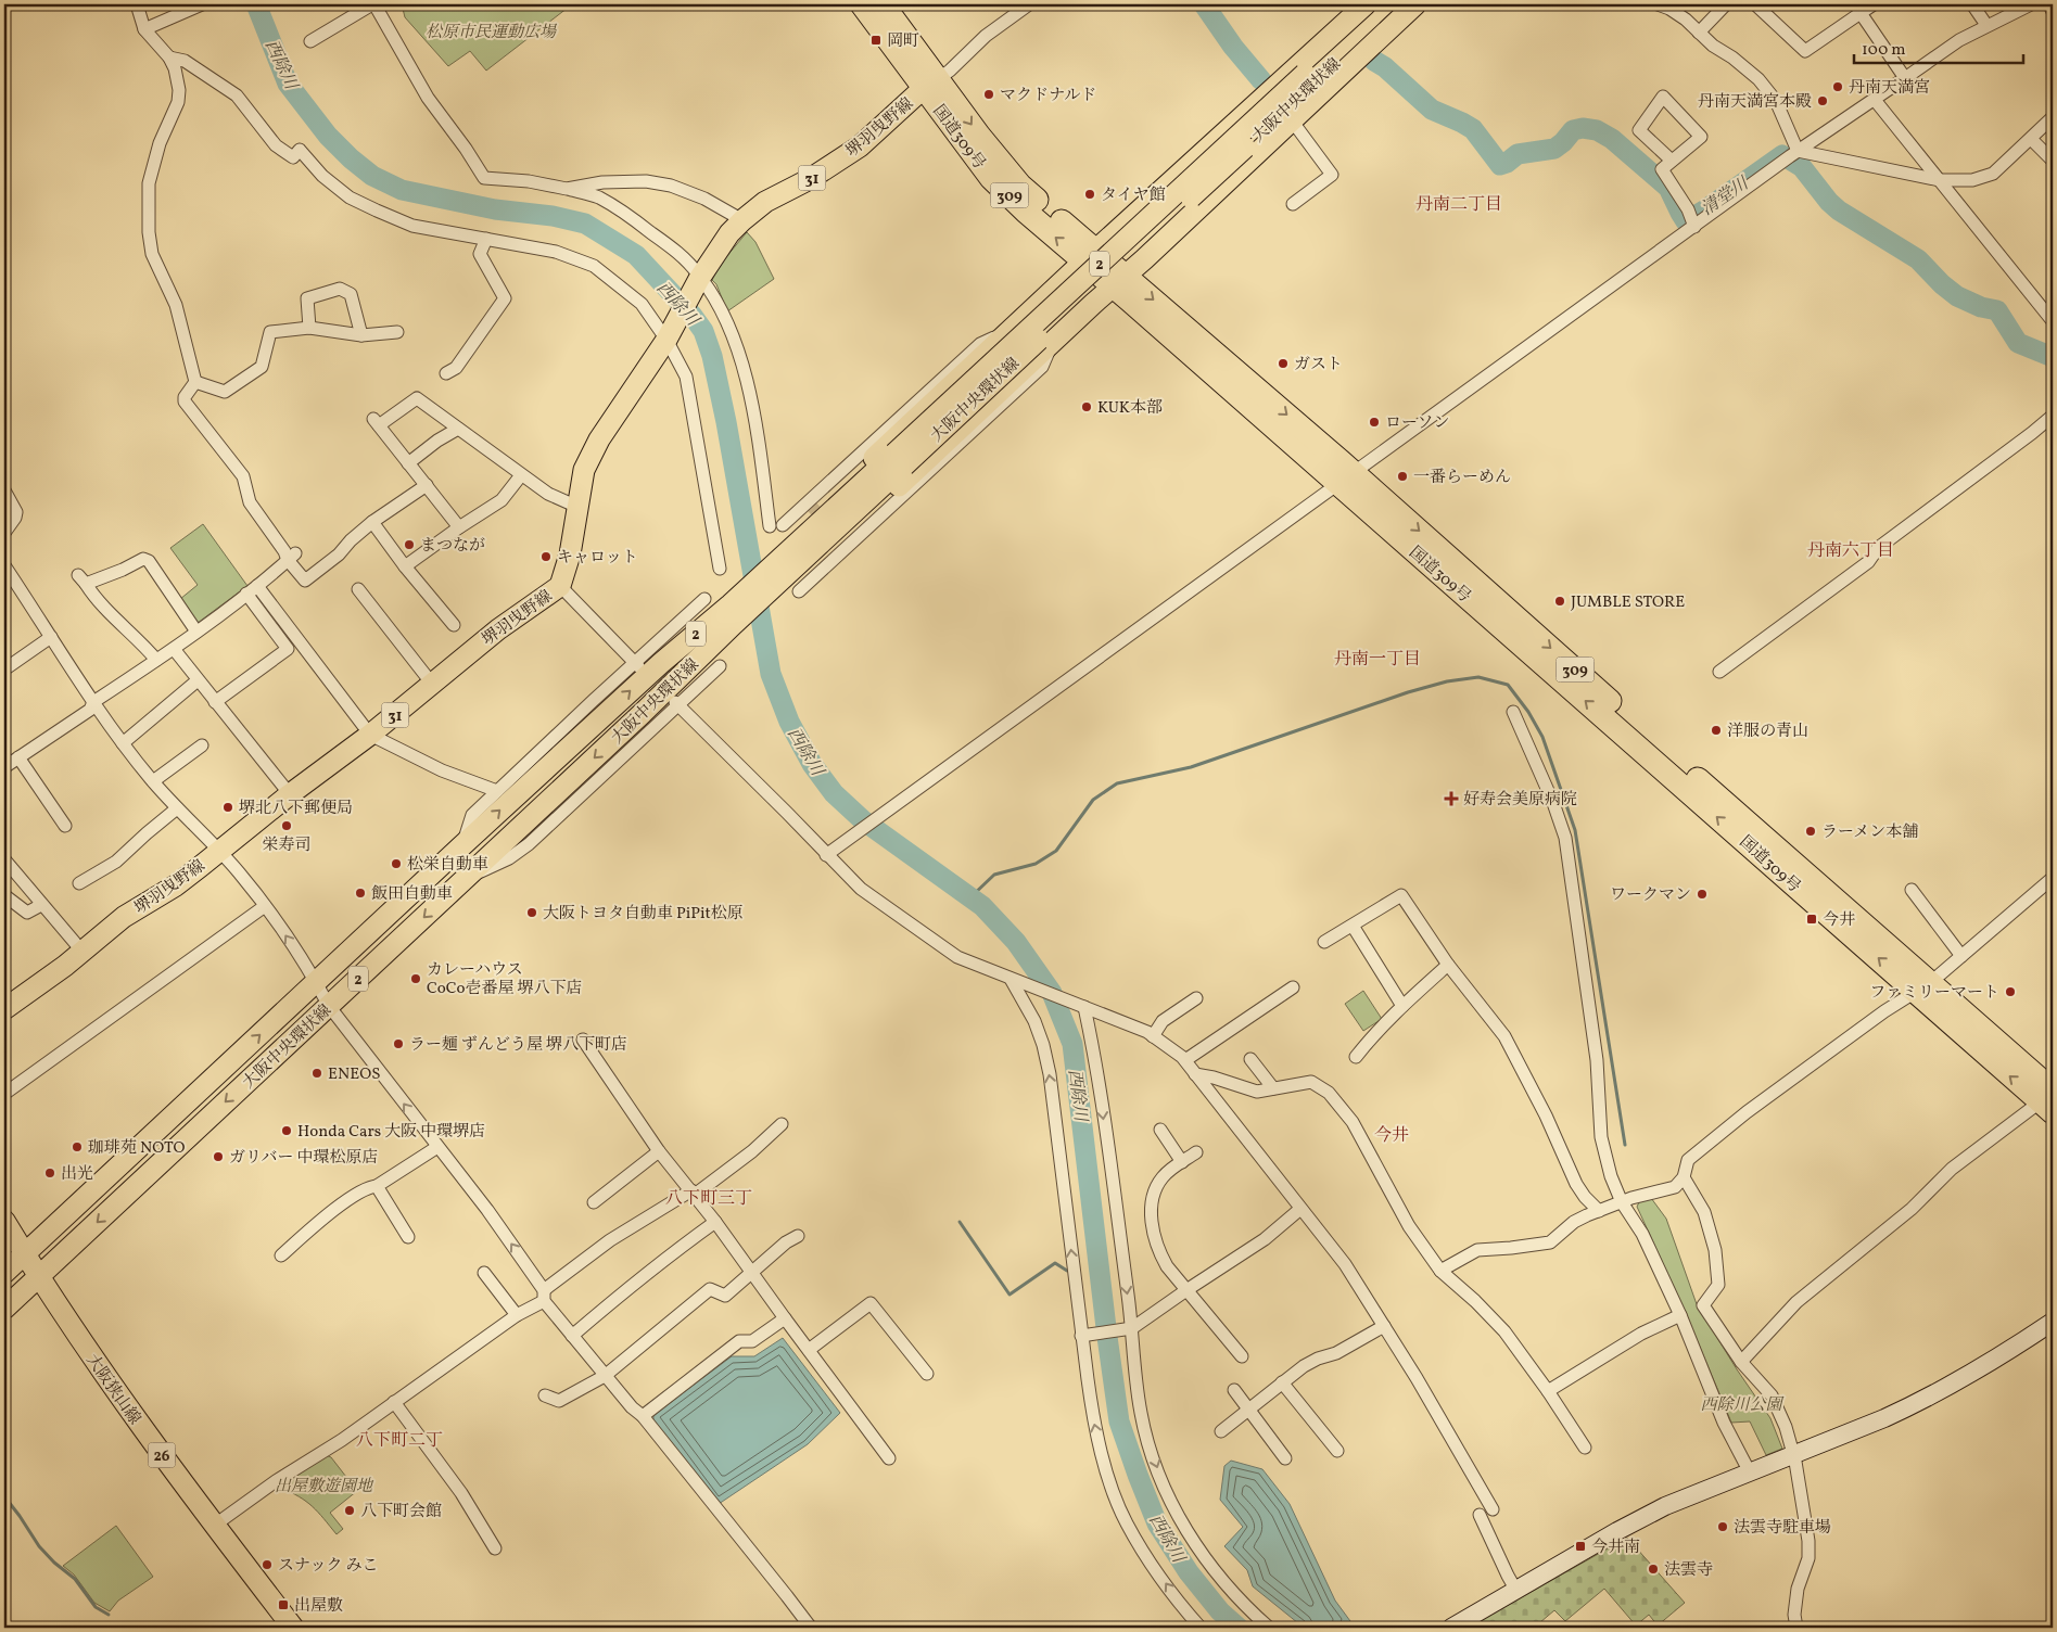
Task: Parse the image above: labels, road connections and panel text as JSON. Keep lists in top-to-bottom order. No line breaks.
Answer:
{"streets":{"highway":["国道309号","309"],"main road":["大阪中央環状線","堺羽曳野線","31","2","大阪狭山線","26"]},"crossings":[["大阪中央環状線","大阪狭山線"],["堺羽曳野線","国道309号"]],"districts":["丹南二丁目","丹南六丁目","丹南一丁目","今井","八下町三丁","八下町二丁"],"water":["西除川","清堂川"],"parks":["松原市民運動広場","西除川公園","出屋敷遊園地"],"places":{"transit":["岡町","今井","今井南","出屋敷"],"other":["丹南天満宮","マクドナルド","丹南天満宮本殿","タイヤ館","ガスト","KUK本部","ローソン","一番らーめん","まつなが","キャロット","JUMBLE STORE","洋服の青山","堺北八下郵便局","栄寿司","ラーメン本舗","松栄自動車","飯田自動車","ワークマン","大阪トヨタ自動車 PiPit松原","カレーハウス CoCo壱番屋 堺八下店","ファミリーマート","ラー麺 ずんどう屋 堺八下町店","ENEOS","Honda Cars 大阪 中環堺店","珈琲苑 NOTO","ガリバー 中環松原店","出光","八下町会館","法雲寺駐車場","スナック みこ","法雲寺"],"health":["好寿会美原病院"]},"scale_bar":"100 m"}
